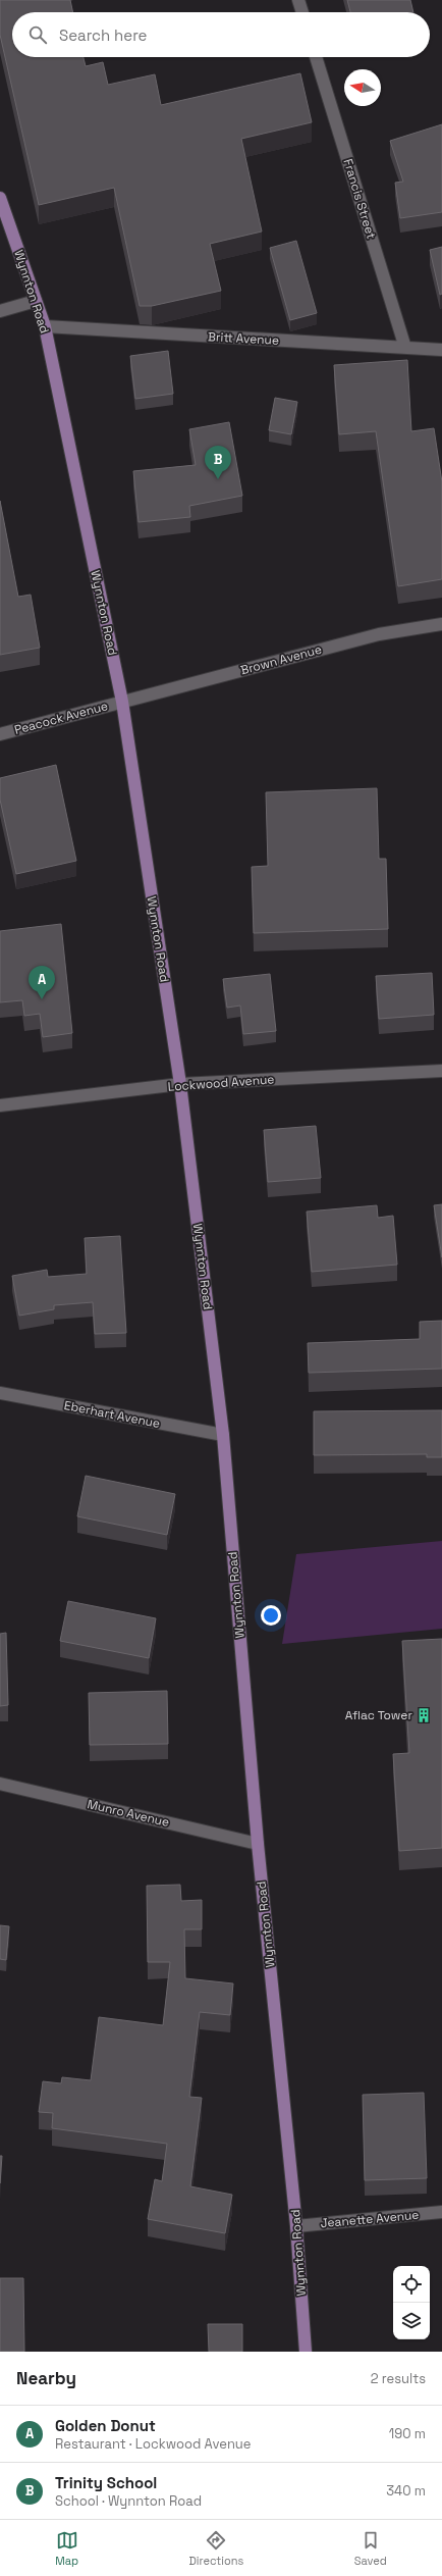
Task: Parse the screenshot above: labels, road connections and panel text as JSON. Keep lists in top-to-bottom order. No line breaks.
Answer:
{"streets":{"main road":["Wynnton Road"],"street":["Francis Street","Britt Avenue","Brown Avenue","Peacock Avenue","Lockwood Avenue","Eberhart Avenue","Munro Avenue","Jeanette Avenue"]},"crossings":[["Francis Street","Britt Avenue"],["Wynnton Road","Britt Avenue"],["Wynnton Road","Brown Avenue"],["Wynnton Road","Peacock Avenue"],["Wynnton Road","Lockwood Avenue"],["Wynnton Road","Eberhart Avenue"],["Wynnton Road","Munro Avenue"],["Wynnton Road","Jeanette Avenue"],["Brown Avenue","Peacock Avenue"]],"places":{"building":["Aflac Tower"]},"north":"left","page":{"search":"Search here","pins":["B","A"],"heading":["Nearby","2 results"],"list":[{"mark":"A","name":"Golden Donut","note":"Restaurant · Lockwood Avenue","value":"190 m"},{"mark":"B","name":"Trinity School","note":"School · Wynnton Road","value":"340 m"}],"nav":["Map","Directions","Saved"]}}
